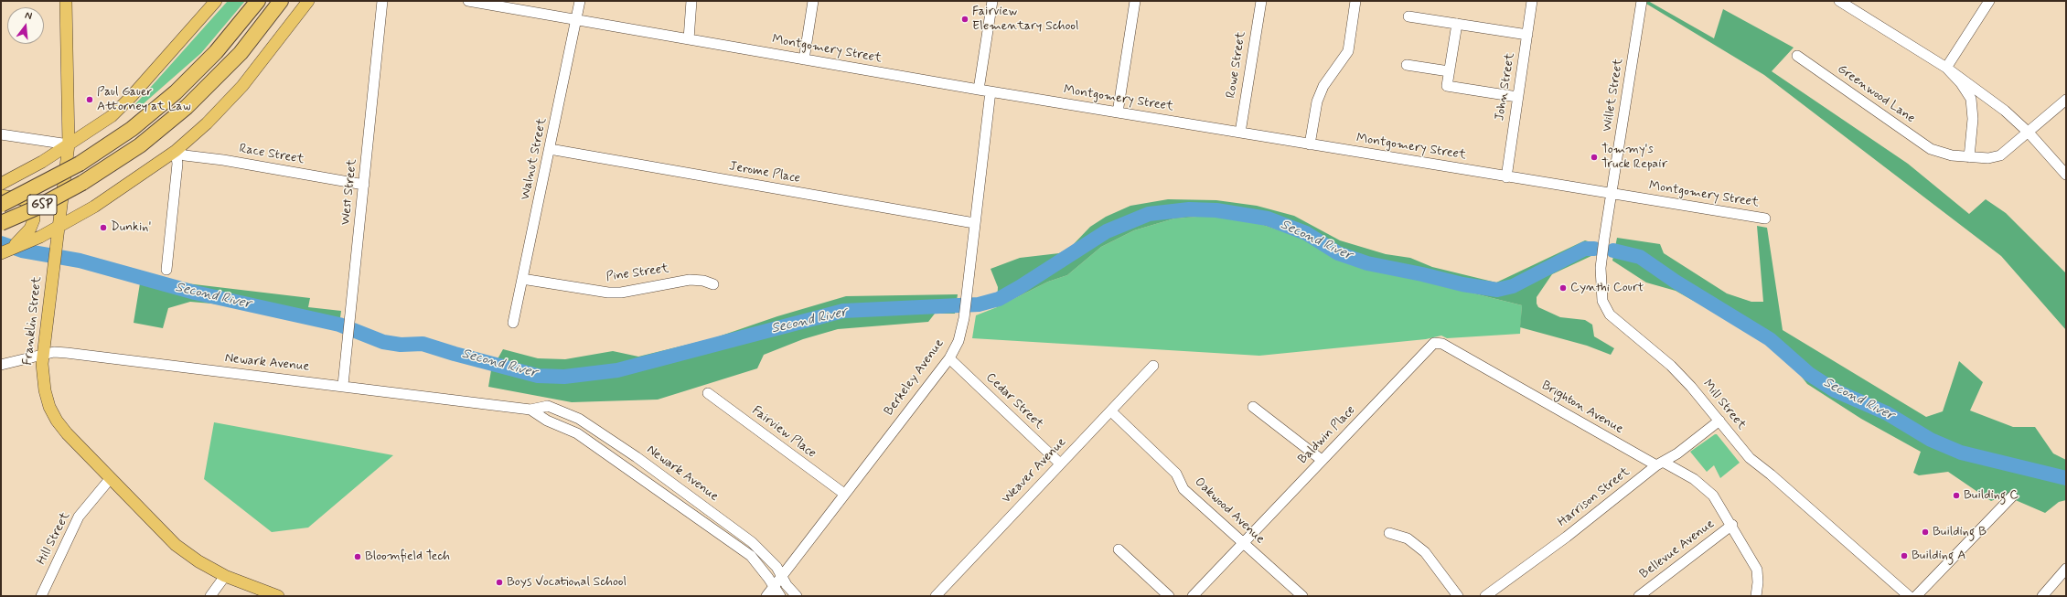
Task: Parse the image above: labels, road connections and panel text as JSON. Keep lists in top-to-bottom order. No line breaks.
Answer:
{"streets":{"highway":["GSP"],"main road":["Franklin Street"],"street":["Montgomery Street","Rowe Street","John Street","Greenwood Lane","Willet Street","Race Street","Walnut Street","Jerome Place","West Street","Pine Street","Newark Avenue","Berkeley Avenue","Cedar Street","Mill Street","Brighton Avenue","Fairview Place","Baldwin Place","Weaver Avenue","Harrison Street","Oakwood Avenue","Hill Street","Bellevue Avenue"]},"crossings":[["Montgomery Street","Rowe Street"],["Montgomery Street","John Street"],["Montgomery Street","Willet Street"],["Montgomery Street","Walnut Street"],["Montgomery Street","Berkeley Avenue"],["Montgomery Street","Mill Street"],["Willet Street","Mill Street"],["Race Street","West Street"],["Walnut Street","Jerome Place"],["Walnut Street","Pine Street"],["Jerome Place","Berkeley Avenue"],["West Street","Newark Avenue"],["Franklin Street","Newark Avenue"],["Franklin Street","Hill Street"],["Newark Avenue","Berkeley Avenue"],["Berkeley Avenue","Cedar Street"],["Berkeley Avenue","Fairview Place"],["Cedar Street","Weaver Avenue"],["Mill Street","Harrison Street"],["Brighton Avenue","Baldwin Place"],["Brighton Avenue","Harrison Street"],["Brighton Avenue","Bellevue Avenue"],["Baldwin Place","Oakwood Avenue"],["Weaver Avenue","Oakwood Avenue"]],"water":["Second River"],"places":["Fairview Elementary School","Paul Gauer Attorney at Law","Tommy's Truck Repair","Dunkin'","Cynthi Court","Building C","Building B","Building A","Bloomfield Tech","Boys Vocational School"],"north":"top"}
